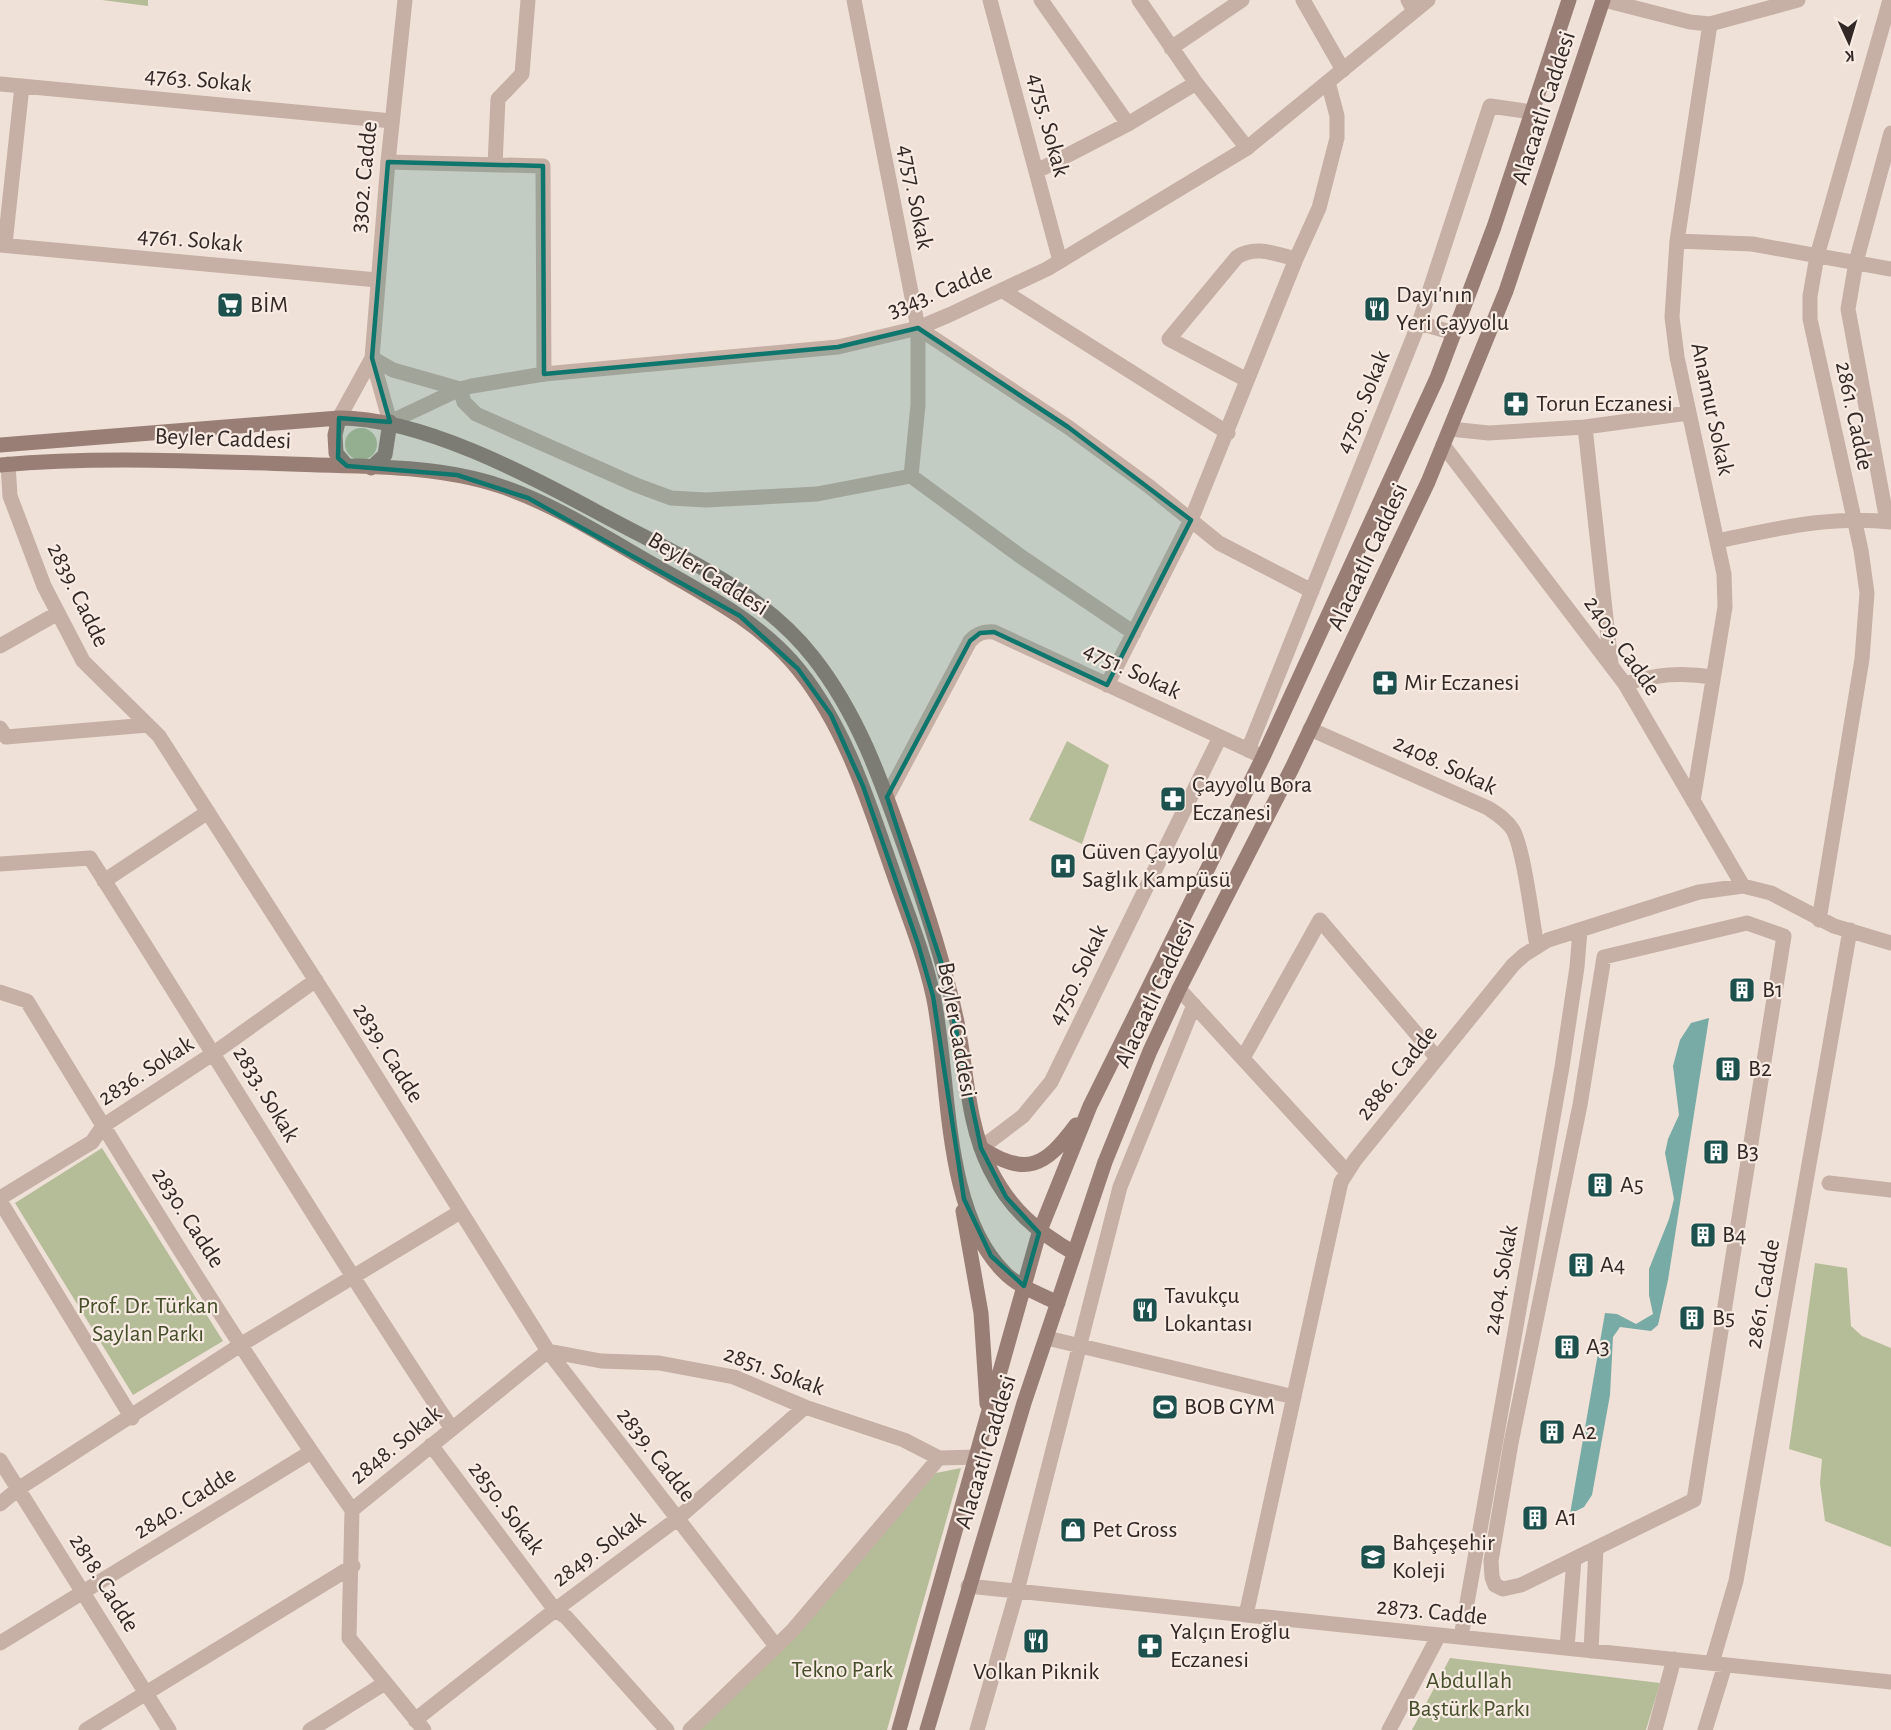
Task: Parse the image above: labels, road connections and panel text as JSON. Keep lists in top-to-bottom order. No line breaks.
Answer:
{"streets":{"main road":["Alacaatlı Caddesi","Beyler Caddesi"],"street":["4763. Sokak","4755. Sokak","3302. Cadde","4757. Sokak","4761. Sokak","3343. Cadde","4750. Sokak","Anamur Sokak","2861. Cadde","2839. Cadde","2409. Cadde","4751. Sokak","2408. Sokak","2836. Sokak","2886. Cadde","2833. Sokak","2830. Cadde","2404. Sokak","2851. Sokak","2848. Sokak","2840. Cadde","2850. Sokak","2849. Sokak","2818. Cadde","2873. Cadde"]},"crossings":[["4763. Sokak","3302. Cadde"],["Alacaatlı Caddesi","4750. Sokak"],["Alacaatlı Caddesi","Beyler Caddesi"],["Alacaatlı Caddesi","2409. Cadde"],["Alacaatlı Caddesi","4751. Sokak"],["Alacaatlı Caddesi","2408. Sokak"],["Alacaatlı Caddesi","2851. Sokak"],["Alacaatlı Caddesi","2873. Cadde"],["4755. Sokak","3343. Cadde"],["3302. Cadde","4761. Sokak"],["3302. Cadde","3343. Cadde"],["3302. Cadde","Beyler Caddesi"],["4757. Sokak","3343. Cadde"],["3343. Cadde","Beyler Caddesi"],["4750. Sokak","Beyler Caddesi"],["4750. Sokak","4751. Sokak"],["Anamur Sokak","2409. Cadde"],["2861. Cadde","2886. Cadde"],["2861. Cadde","2873. Cadde"],["Beyler Caddesi","2839. Cadde"],["Beyler Caddesi","4751. Sokak"],["2839. Cadde","2836. Sokak"],["2839. Cadde","2851. Sokak"],["2839. Cadde","2848. Sokak"],["2839. Cadde","2849. Sokak"],["2409. Cadde","2886. Cadde"],["2408. Sokak","2886. Cadde"],["2836. Sokak","2833. Sokak"],["2836. Sokak","2830. Cadde"],["2886. Cadde","2404. Sokak"],["2886. Cadde","2873. Cadde"],["2833. Sokak","2848. Sokak"],["2830. Cadde","2848. Sokak"],["2830. Cadde","2840. Cadde"],["2404. Sokak","2873. Cadde"],["2851. Sokak","2848. Sokak"],["2851. Sokak","2849. Sokak"],["2848. Sokak","2850. Sokak"],["2848. Sokak","2849. Sokak"],["2840. Cadde","2818. Cadde"],["2850. Sokak","2849. Sokak"]],"parks":["Prof. Dr. Türkan Saylan Parkı","Tekno Park","Abdullah Baştürk Parkı"],"places":{"supermarket":["BİM"],"restaurant":["Dayı'nın Yeri Çayyolu","Tavukçu Lokantası","Volkan Piknik"],"pharmacy":["Torun Eczanesi","Mir Eczanesi","Çayyolu Bora Eczanesi","Yalçın Eroğlu Eczanesi"],"hospital":["Güven Çayyolu Sağlık Kampüsü"],"building":["B1","B2","B3","A5","B4","A4","B5","A3","A2","A1"],"sports":["BOB GYM"],"shop":["Pet Gross"],"school or university":["Bahçeşehir Koleji"]},"north":"bottom"}
